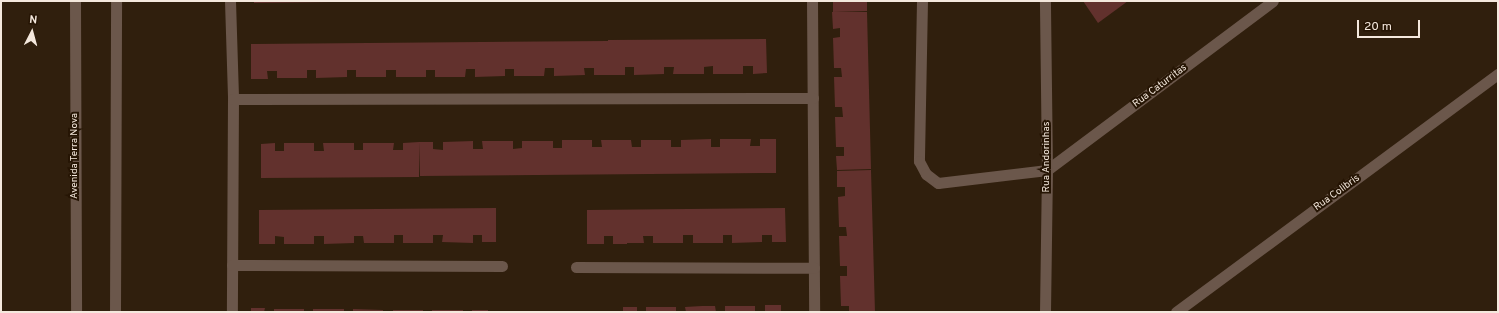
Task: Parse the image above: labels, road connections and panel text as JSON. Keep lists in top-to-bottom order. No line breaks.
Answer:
{"streets":{"street":["Rua Caturritas","Avenida Terra Nova","Rua Andorinhas","Rua Colibris"]},"crossings":[["Rua Caturritas","Rua Andorinhas"]],"scale_bar":"20 m","north":"top"}
